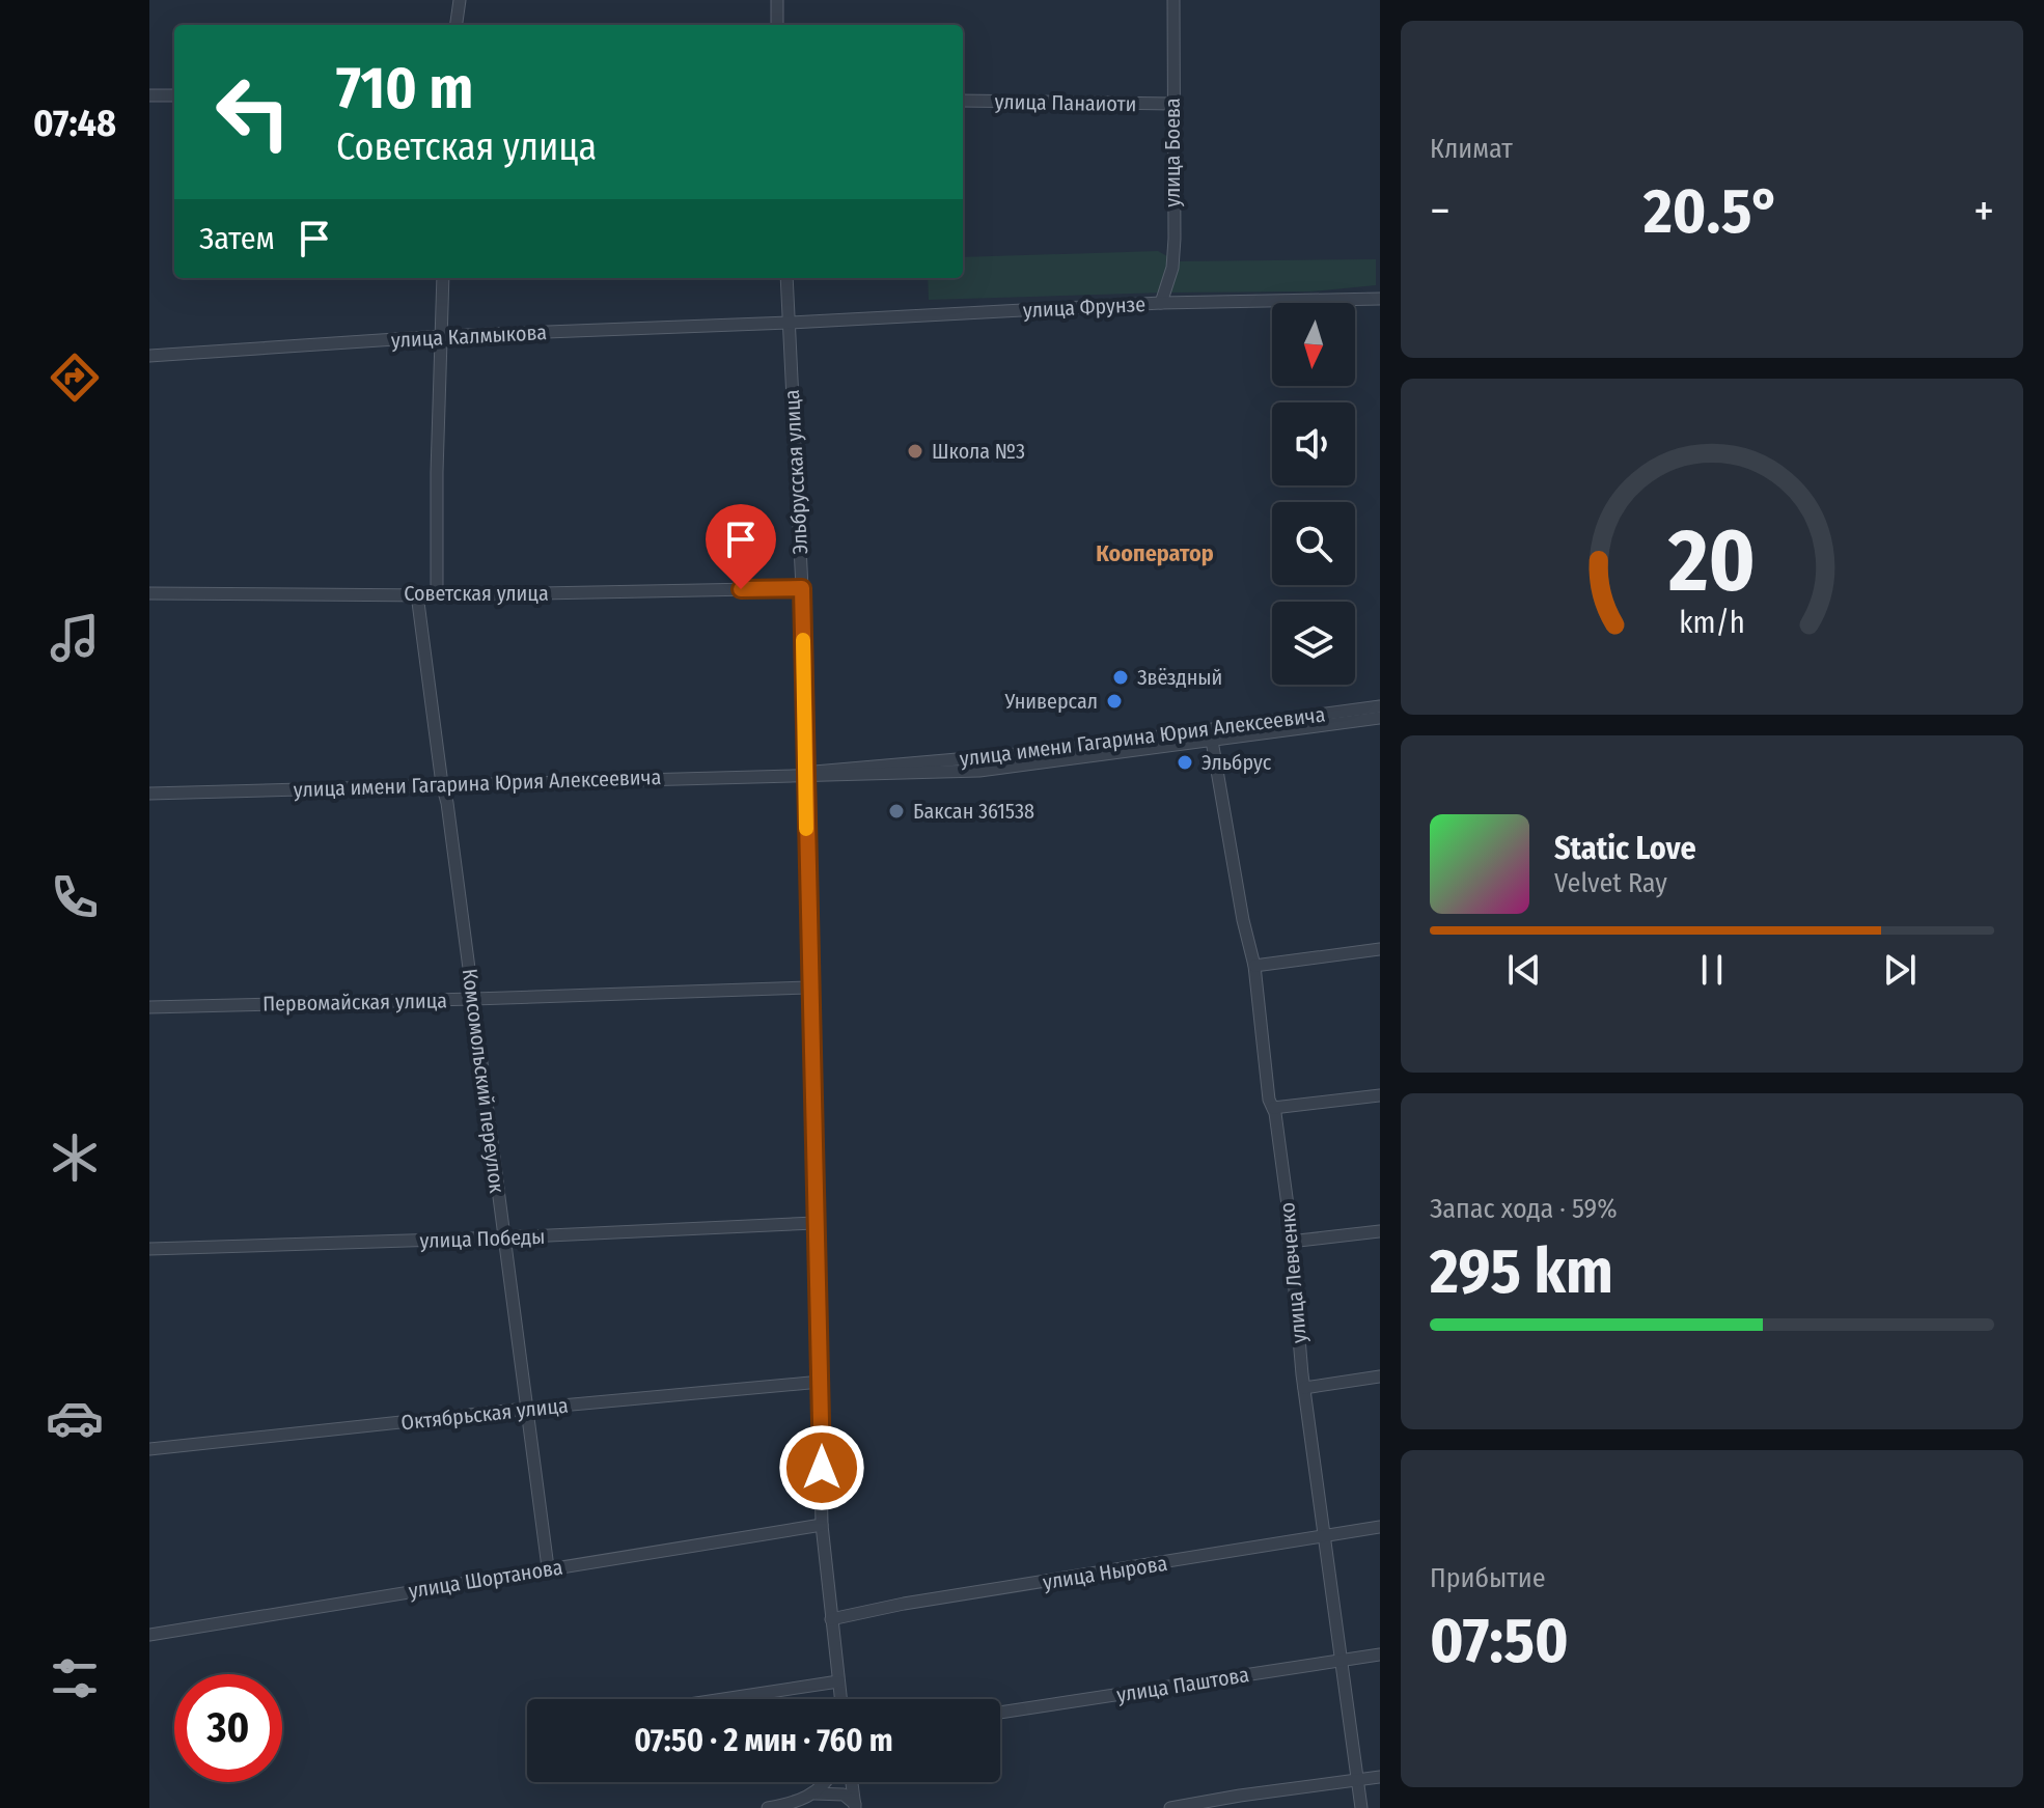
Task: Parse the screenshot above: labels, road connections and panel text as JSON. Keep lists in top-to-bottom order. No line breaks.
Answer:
{"streets":{"street":["улица Панаиоти","улица Боева","улица Фрунзе","улица Калмыкова","Эльбрусская улица","Советская улица","улица имени Гагарина Юрия Алексеевича","Первомайская улица","Комсомольский переулок","улица Победы","улица Левченко","Октябрьская улица","улица Нырова","улица Шортанова","улица Паштова"]},"crossings":[["улица Панаиоти","улица Боева"],["улица Боева","улица Фрунзе"],["улица Фрунзе","улица Калмыкова"],["улица Фрунзе","Эльбрусская улица"],["улица Калмыкова","Эльбрусская улица"],["Эльбрусская улица","Советская улица"],["Эльбрусская улица","улица имени Гагарина Юрия Алексеевича"],["Эльбрусская улица","Первомайская улица"],["Эльбрусская улица","улица Победы"],["Эльбрусская улица","Октябрьская улица"],["Эльбрусская улица","улица Нырова"],["Эльбрусская улица","улица Шортанова"],["Советская улица","Комсомольский переулок"],["улица имени Гагарина Юрия Алексеевича","Комсомольский переулок"],["улица имени Гагарина Юрия Алексеевича","улица Левченко"],["Первомайская улица","Комсомольский переулок"],["Комсомольский переулок","улица Победы"],["Комсомольский переулок","Октябрьская улица"],["Комсомольский переулок","улица Шортанова"],["улица Левченко","улица Нырова"],["улица Левченко","улица Паштова"]],"districts":["Кооператор"],"places":["Школа №3","Звёздный","Универсал","Эльбрус","Баксан 361538"],"north":"bottom","page":{"tabs":"07:48","tile":["Климат",["Запас хода · 59%","295 km"],["Прибытие","07:50"]],"turn":["710 m","Советская улица"],"heat":["−","20.5°","+"],"then":"Затем","song":["Static Love","Velvet Ray"],"limit":"30","trip":"07:50 · 2 мин · 760 m","gauge":["20","km/h"]}}
